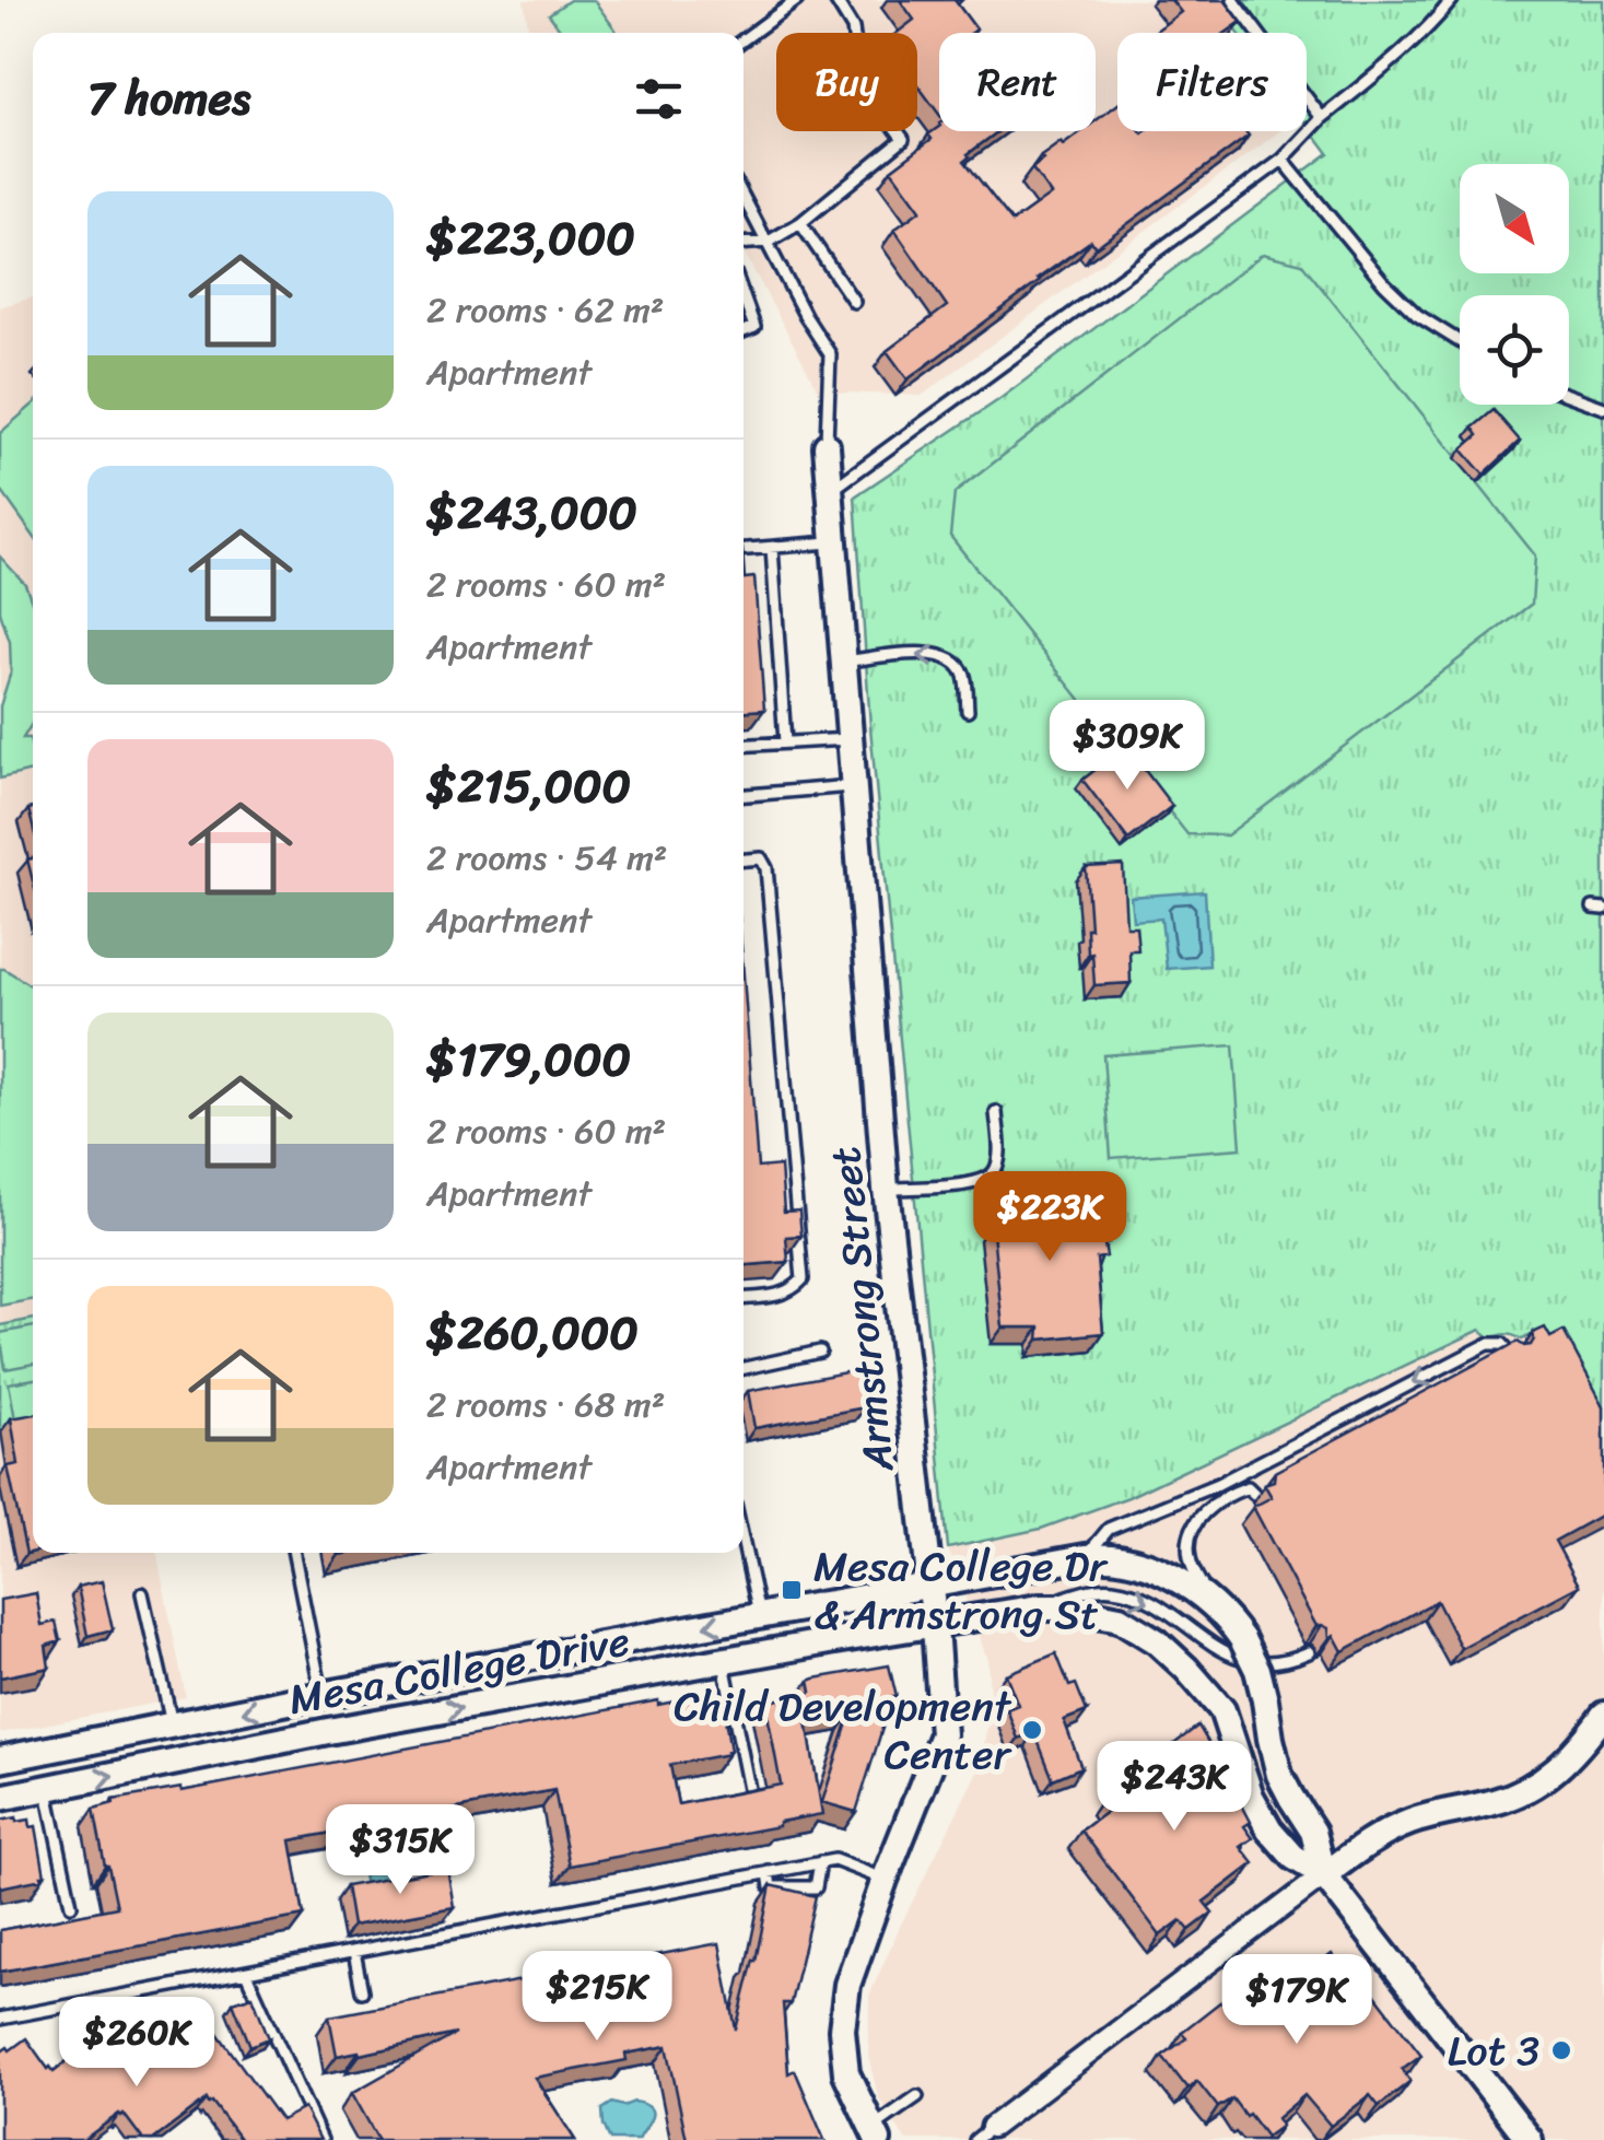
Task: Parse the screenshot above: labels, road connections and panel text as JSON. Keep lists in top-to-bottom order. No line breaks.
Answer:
{"streets":{"street":["Armstrong Street","Mesa College Drive"]},"crossings":[["Armstrong Street","Mesa College Drive"]],"places":{"transit":["Mesa College Dr & Armstrong St"],"other":["Child Development Center","Lot 3"]},"north":"bottom right","page":{"chip":["Buy","Rent","Filters"],"heading":"7 homes","list":[{"name":"$223,000","note":"2 rooms · 62 m² · Apartment"},{"name":"$243,000","note":"2 rooms · 60 m² · Apartment"},{"name":"$215,000","note":"2 rooms · 54 m² · Apartment"},{"name":"$179,000","note":"2 rooms · 60 m² · Apartment"},{"name":"$260,000","note":"2 rooms · 68 m² · Apartment"}],"price":["$309K","$223K","$243K","$315K","$215K","$179K","$260K"]}}
